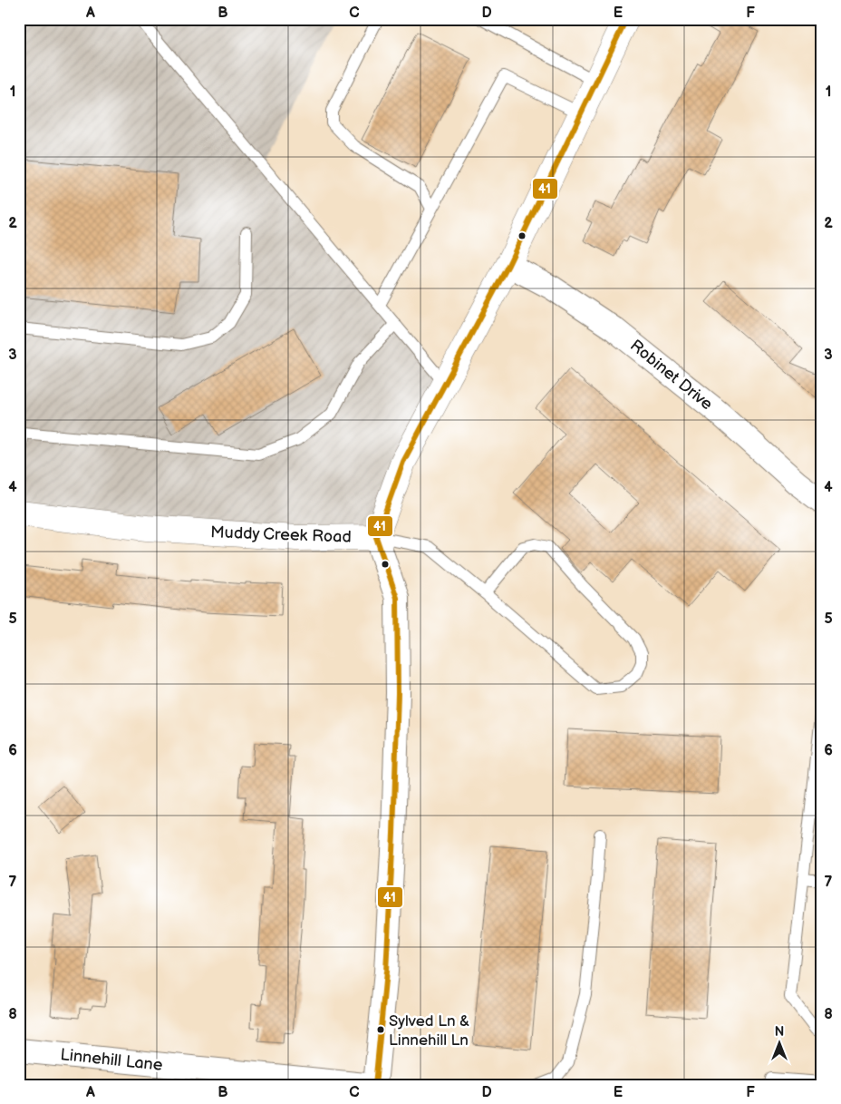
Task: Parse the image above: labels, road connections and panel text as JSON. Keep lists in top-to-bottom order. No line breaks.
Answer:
{"streets":{"street":["Robinet Drive","Muddy Creek Road","Linnehill Lane"]},"places":["Sylved Ln & Linnehill Ln"],"lines":["transit line 41"],"north":"top","grid":{"columns":["A","B","C","D","E","F"],"rows":["1","2","3","4","5","6","7","8"]}}
